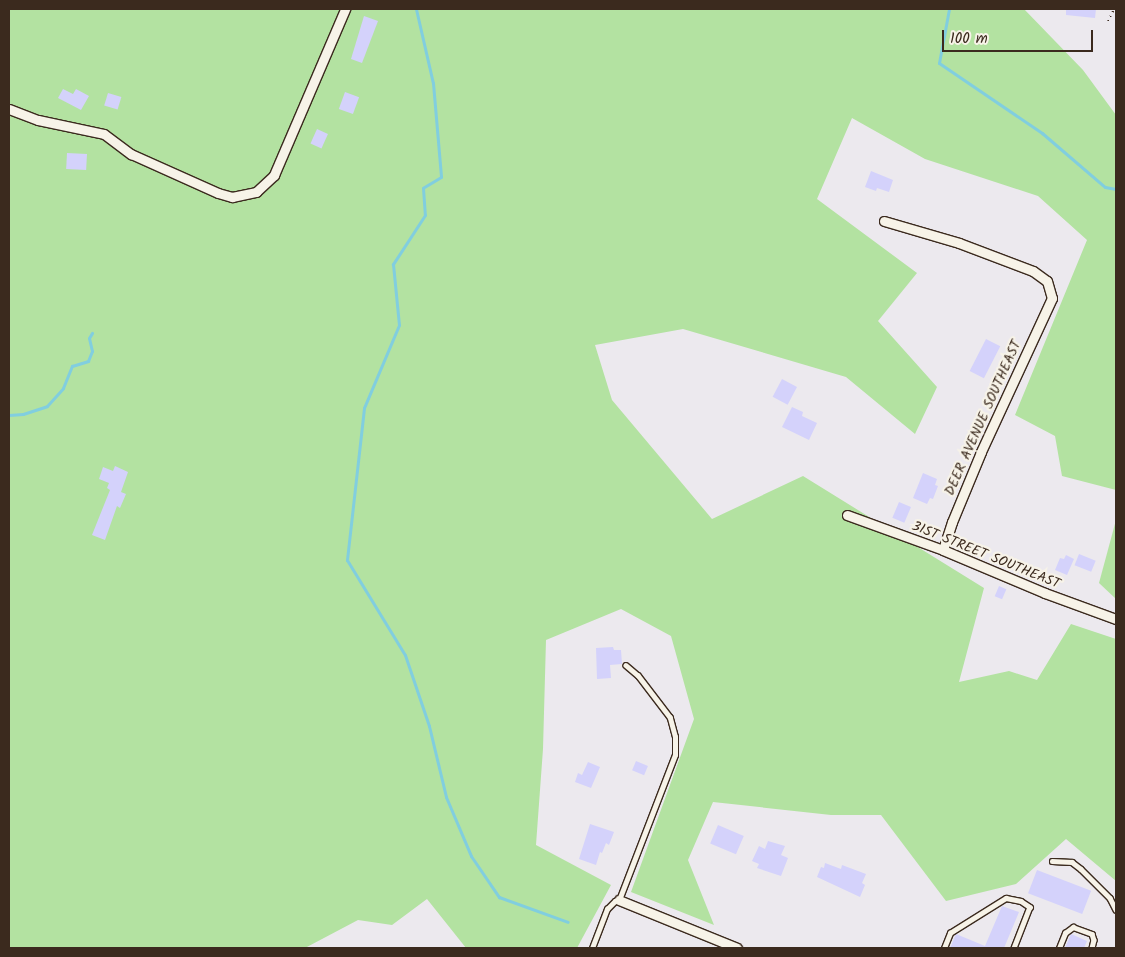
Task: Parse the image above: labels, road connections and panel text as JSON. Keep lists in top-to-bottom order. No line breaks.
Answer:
{"streets":{"street":["DEER AVENUE SOUTHEAST","31ST STREET SOUTHEAST"]},"crossings":[["DEER AVENUE SOUTHEAST","31ST STREET SOUTHEAST"]],"scale_bar":"100 m"}
